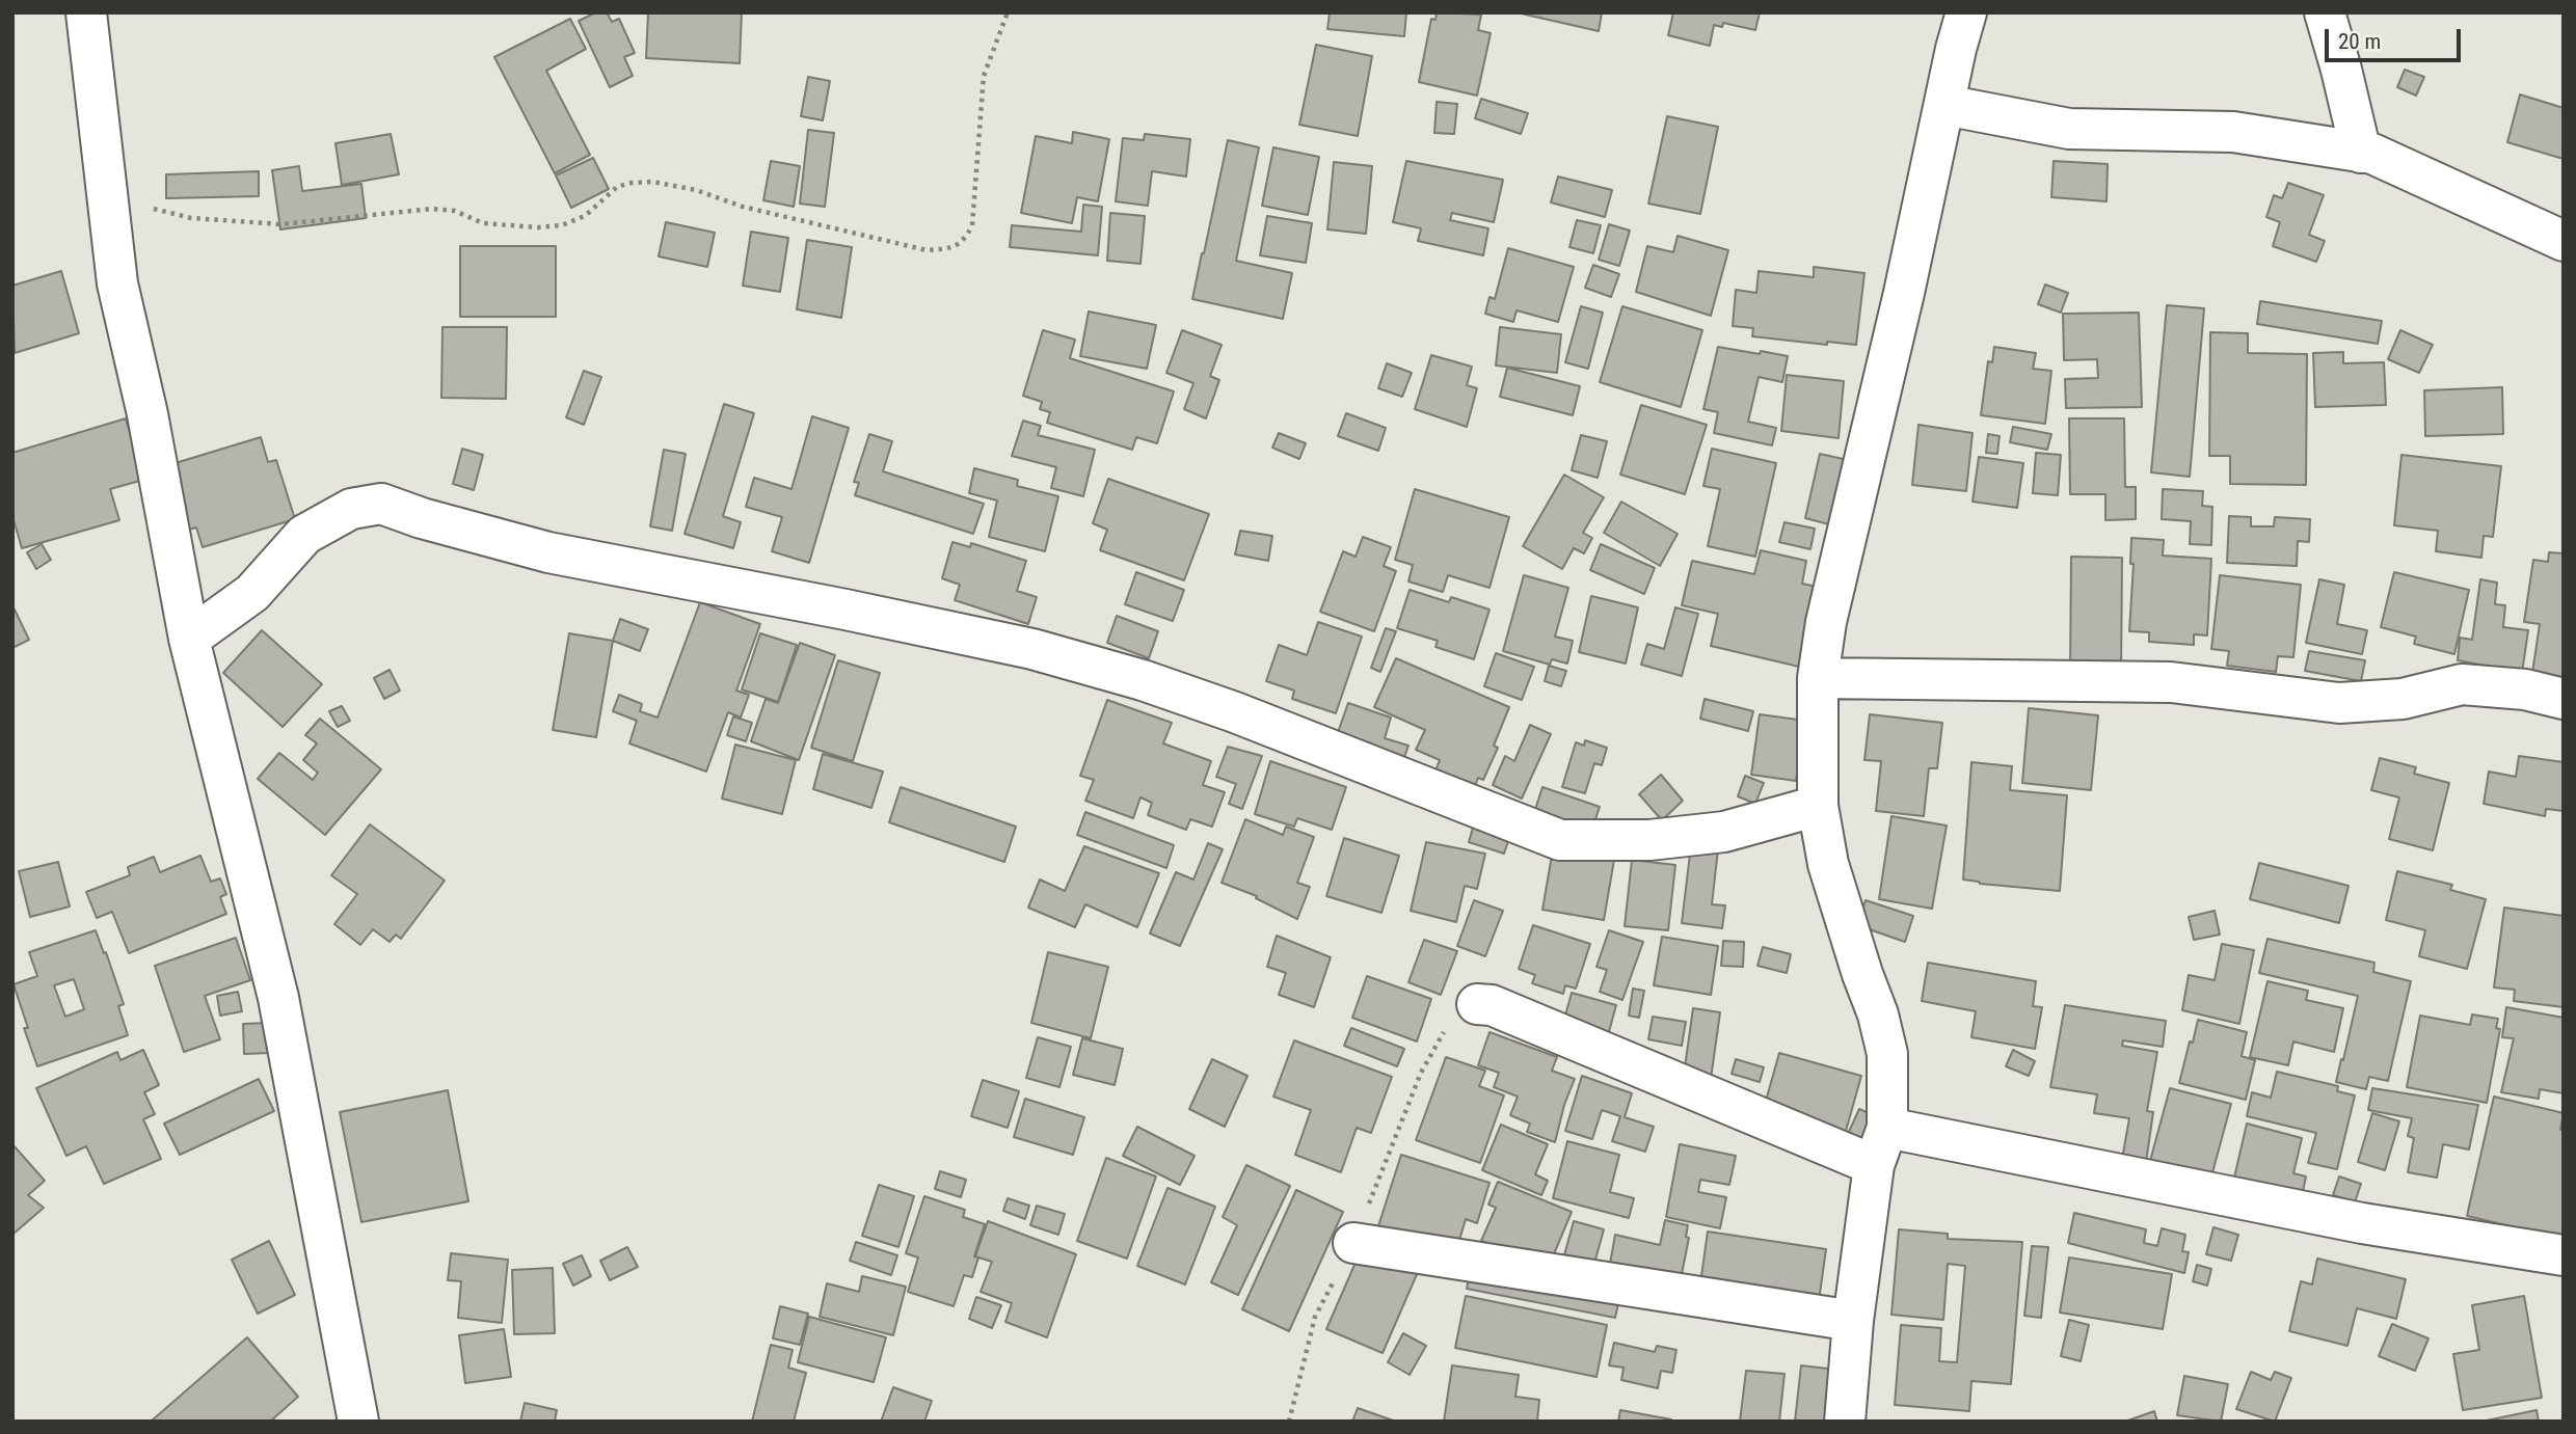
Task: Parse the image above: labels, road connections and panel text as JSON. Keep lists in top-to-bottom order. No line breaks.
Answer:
{"scale_bar":"20 m"}
